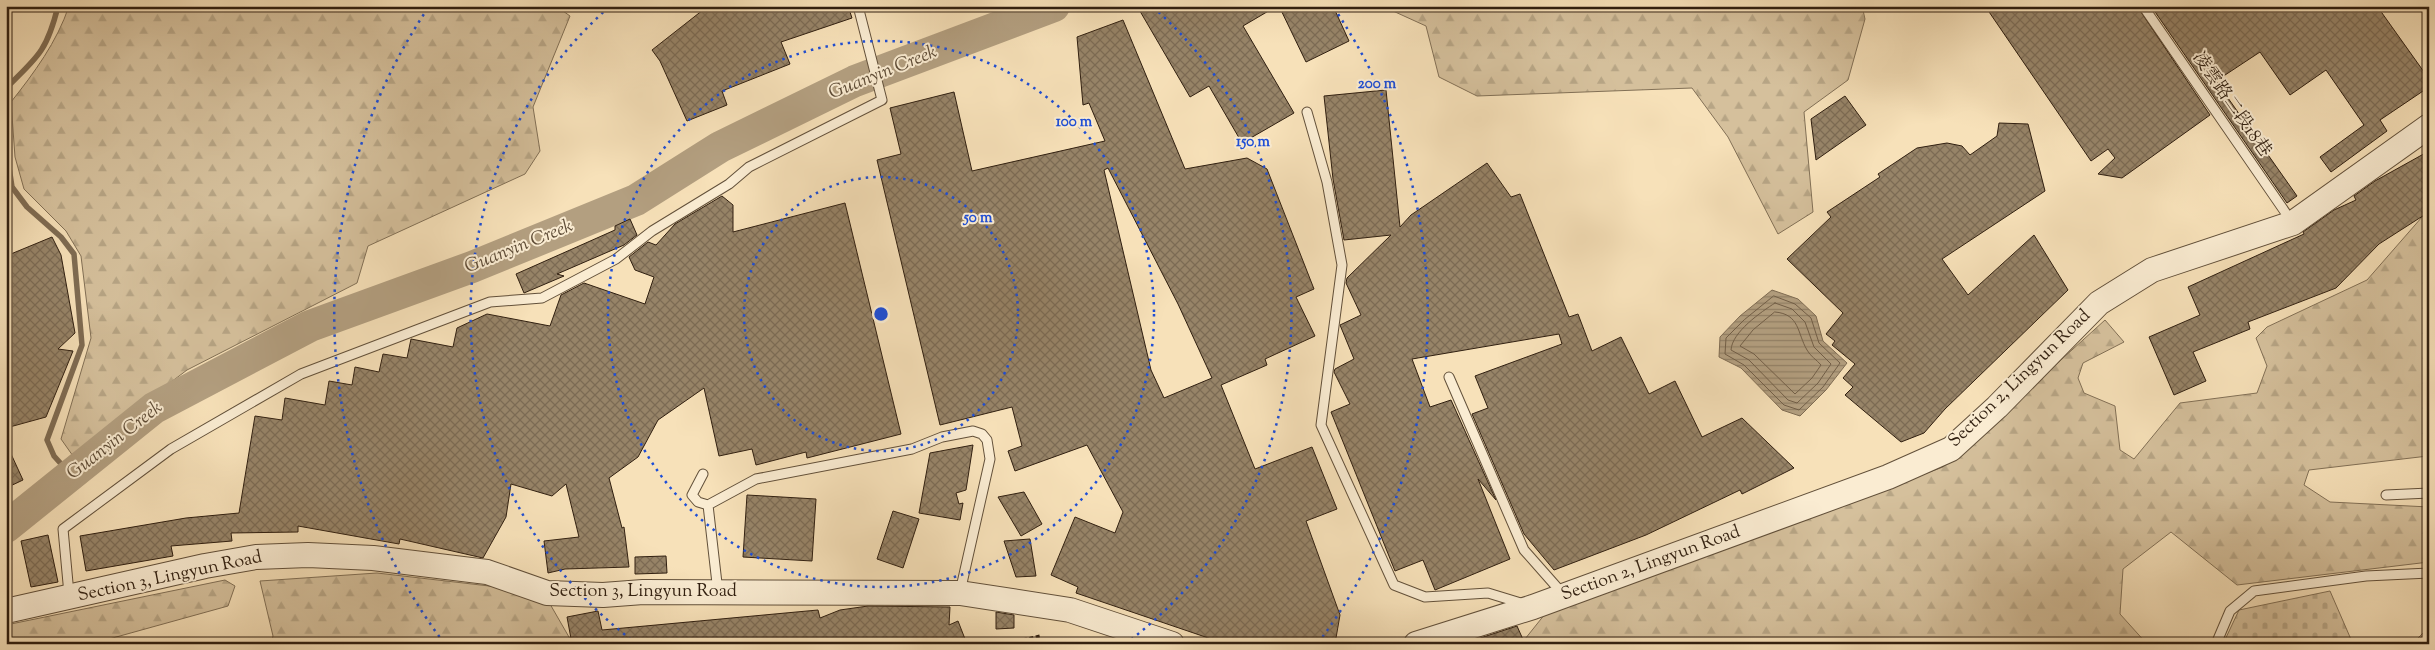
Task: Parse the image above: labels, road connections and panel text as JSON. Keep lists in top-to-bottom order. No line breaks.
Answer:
{"streets":{"street":["Section 2, Lingyun Road","Section 3, Lingyun Road"],"lane":["凌雲路二段18巷"]},"crossings":[["凌雲路二段18巷","Section 2, Lingyun Road"]],"water":["Guanyin Creek"],"rings":["200 m","100 m","150 m","50 m"]}
